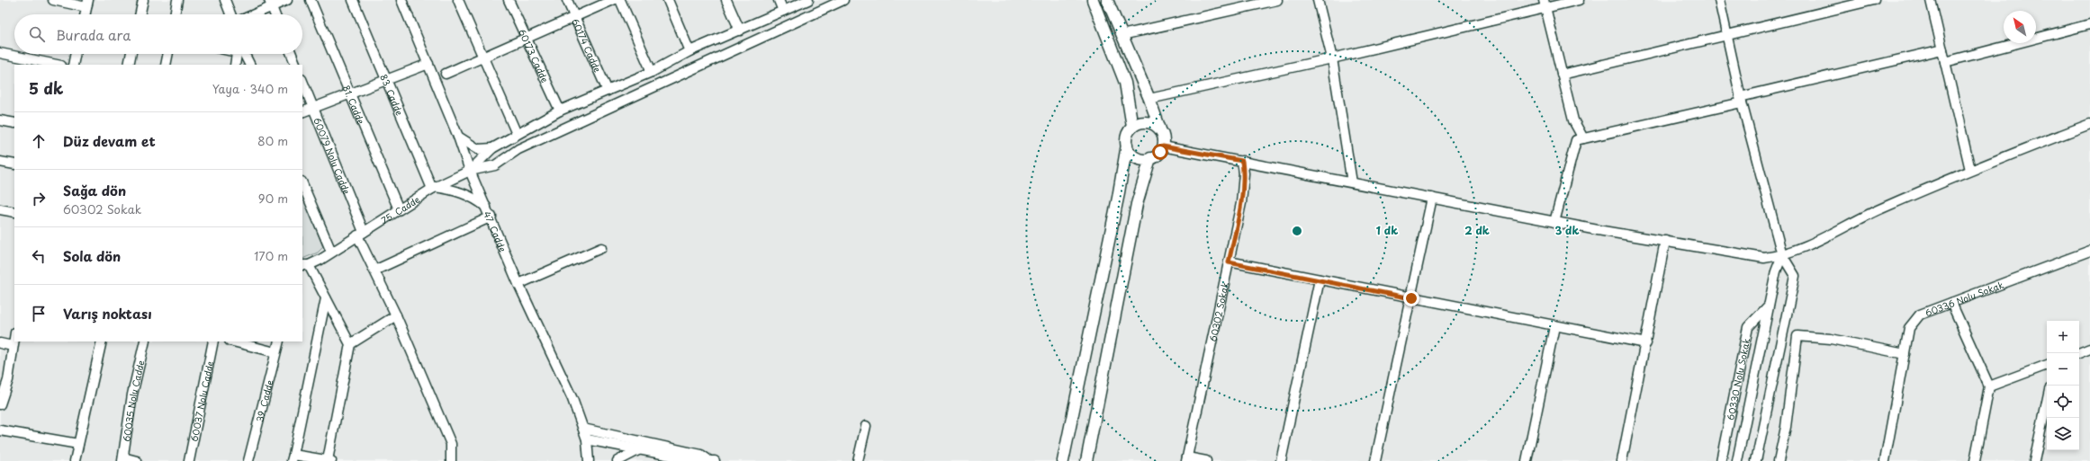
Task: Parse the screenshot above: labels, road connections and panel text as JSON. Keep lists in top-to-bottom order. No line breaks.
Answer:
{"streets":{"street":["60174 Cadde","60173 Cadde","83. Cadde","81. Cadde","60079 Nolu Cadde","75. Cadde","47. Cadde","60336 Nolu Sokak","60302 Sokak","60330 Nolu Sokak","60035 Nolu Cadde","60037 Nolu Cadde","39. Cadde"]},"crossings":[["83. Cadde","75. Cadde"],["81. Cadde","75. Cadde"],["60079 Nolu Cadde","75. Cadde"],["75. Cadde","47. Cadde"]],"north":"top left","page":{"search":"Burada ara","heading":["5 dk","Yaya · 340 m"],"list":[["Düz devam et","80 m"],["Sağa dön","60302 Sokak","90 m"],["Sola dön","170 m"],"Varış noktası"],"map_buttons":["+","−"]},"rings":["1 dk","2 dk","3 dk"]}
